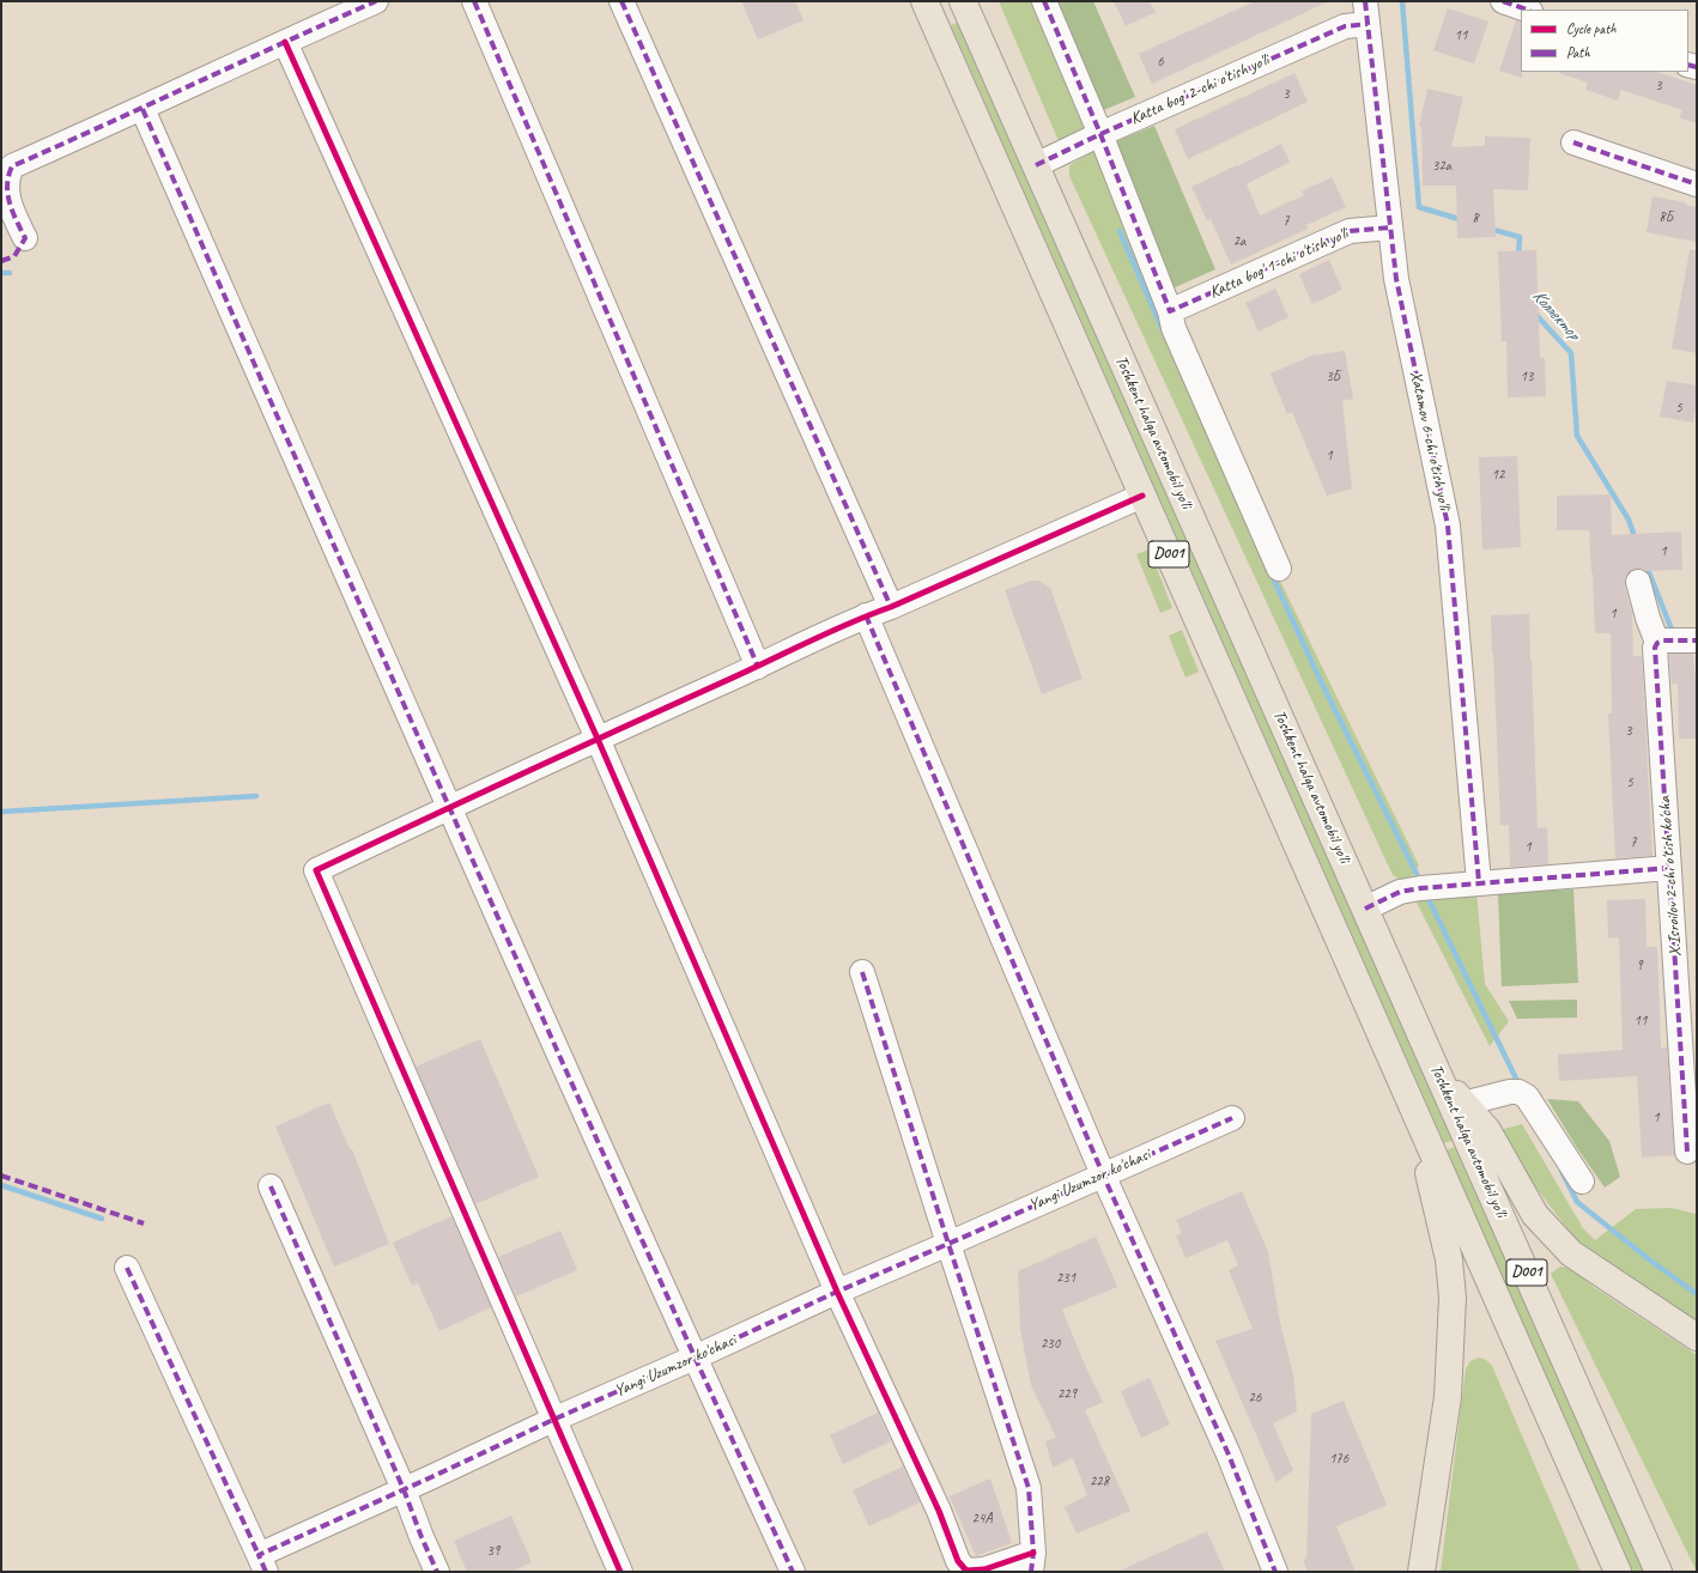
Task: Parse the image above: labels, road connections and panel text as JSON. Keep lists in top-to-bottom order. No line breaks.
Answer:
{"streets":{"highway":["Toshkent halqa avtomobil yo'li","D001"],"street":["Katta bog' 2-chi o'tish yo'li","Katta bog' 1-chi o'tish yo'li","Xatamov 6-chi o'tish yo'li","X.Isroilov 2-chi o'tish ko'cha","Yangi Uzumzor ko'chasi"]},"crossings":[["Katta bog' 2-chi o'tish yo'li","Toshkent halqa avtomobil yo'li"],["Katta bog' 2-chi o'tish yo'li","Xatamov 6-chi o'tish yo'li"],["Katta bog' 1-chi o'tish yo'li","Xatamov 6-chi o'tish yo'li"]],"water":["Коллектор"],"house_numbers":["11","6","3","3","32a","8Б","8","7","2а","3Б","13","5","1","12","1","1","3","5","7","1","9","11","1","231","230","229","26","176","228","24A","39"],"legend":["Cycle path","Path"]}
